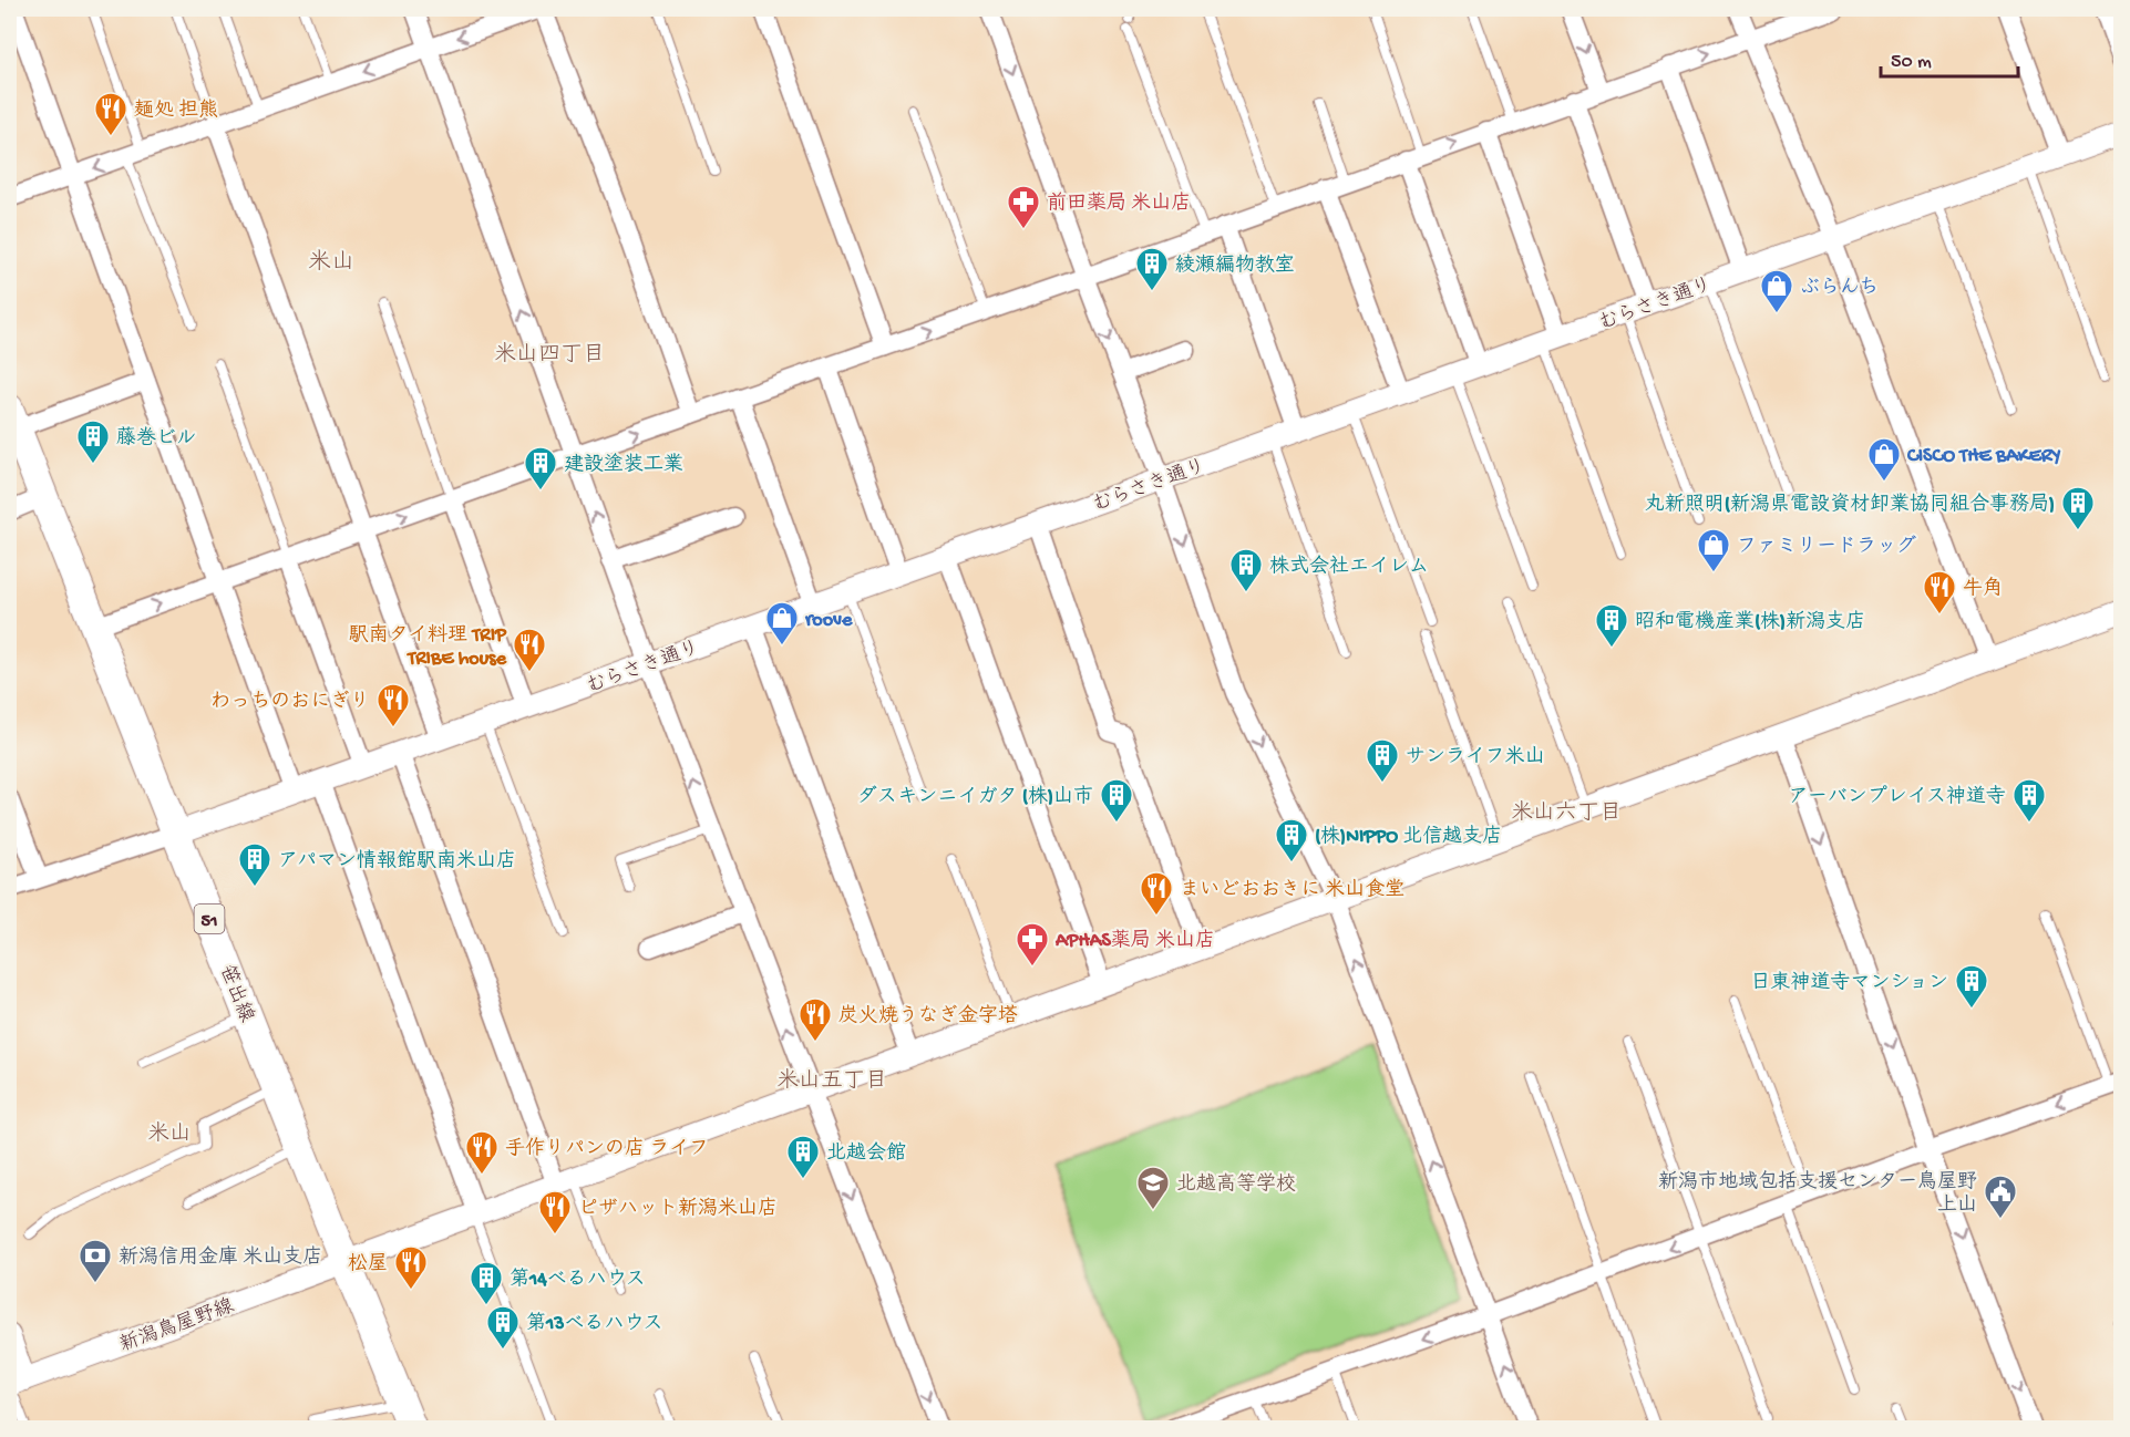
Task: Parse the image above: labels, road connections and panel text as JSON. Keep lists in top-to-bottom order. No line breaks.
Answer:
{"streets":{"main road":["51","笹出線"],"street":["むらさき通り","新潟鳥屋野線"]},"crossings":[["むらさき通り","笹出線"],["笹出線","新潟鳥屋野線"]],"districts":["米山","米山四丁目","米山六丁目","米山五丁目","米山"],"places":{"restaurant":["麺処 担熊","牛角","駅南タイ料理 TRIP TRIBE house","わっちのおにぎり","まいどおおきに 米山食堂","炭火焼うなぎ金字塔","手作りパンの店 ライフ","ピザハット新潟米山店","松屋"],"pharmacy":["前田薬局 米山店","APHAS薬局 米山店"],"building":["綾瀬編物教室","藤巻ビル","建設塗装工業","丸新照明(新潟県電設資材卸業協同組合事務局)","株式会社エイレム","昭和電機産業(株)新潟支店","サンライフ米山","ダスキンニイガタ (株)山市","アーバンプレイス神道寺","(株)NIPPO 北信越支店","アパマン情報館駅南米山店","日東神道寺マンション","北越会館","第14べるハウス","第13べるハウス"],"shop":["ぶらんち","CISCO THE BAKERY","ファミリードラッグ","roove"],"school or university":["北越高等学校"],"public building":["新潟市地域包括支援センター鳥屋野 上山"],"bank":["新潟信用金庫 米山支店"]},"scale_bar":"50 m"}
